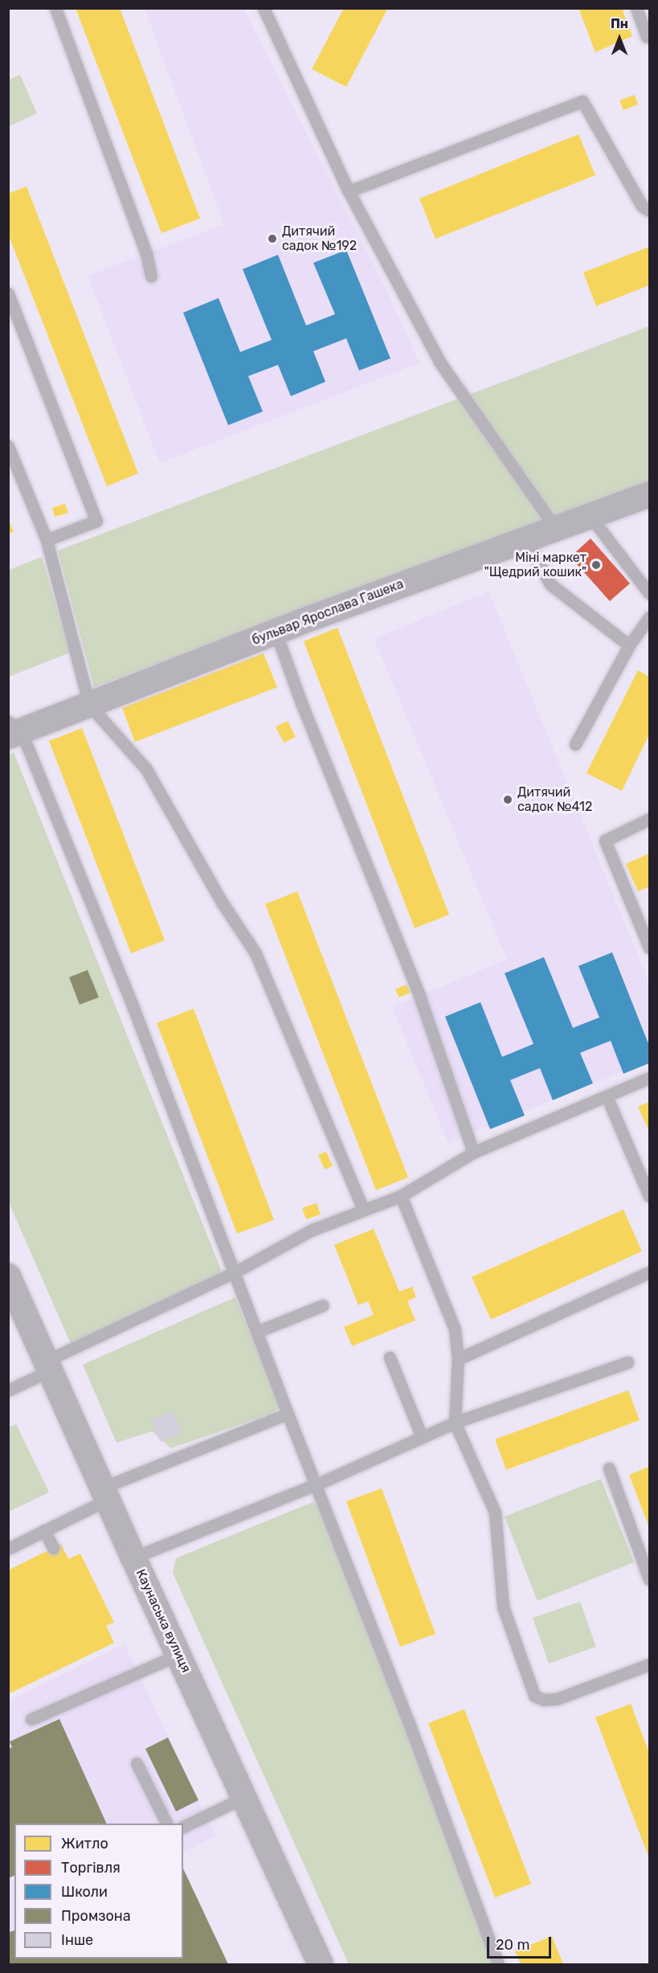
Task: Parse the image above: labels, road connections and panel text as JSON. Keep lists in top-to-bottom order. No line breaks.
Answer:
{"streets":{"street":["бульвар Ярослава Гашека","Каунаська вулиця"]},"places":["Дитячий садок №192","Міні маркет \"Щедрий кошик\"","Дитячий садок №412"],"legend":["Житло","Торгівля","Школи","Промзона","Інше"],"scale_bar":"20 m","north":"top"}
